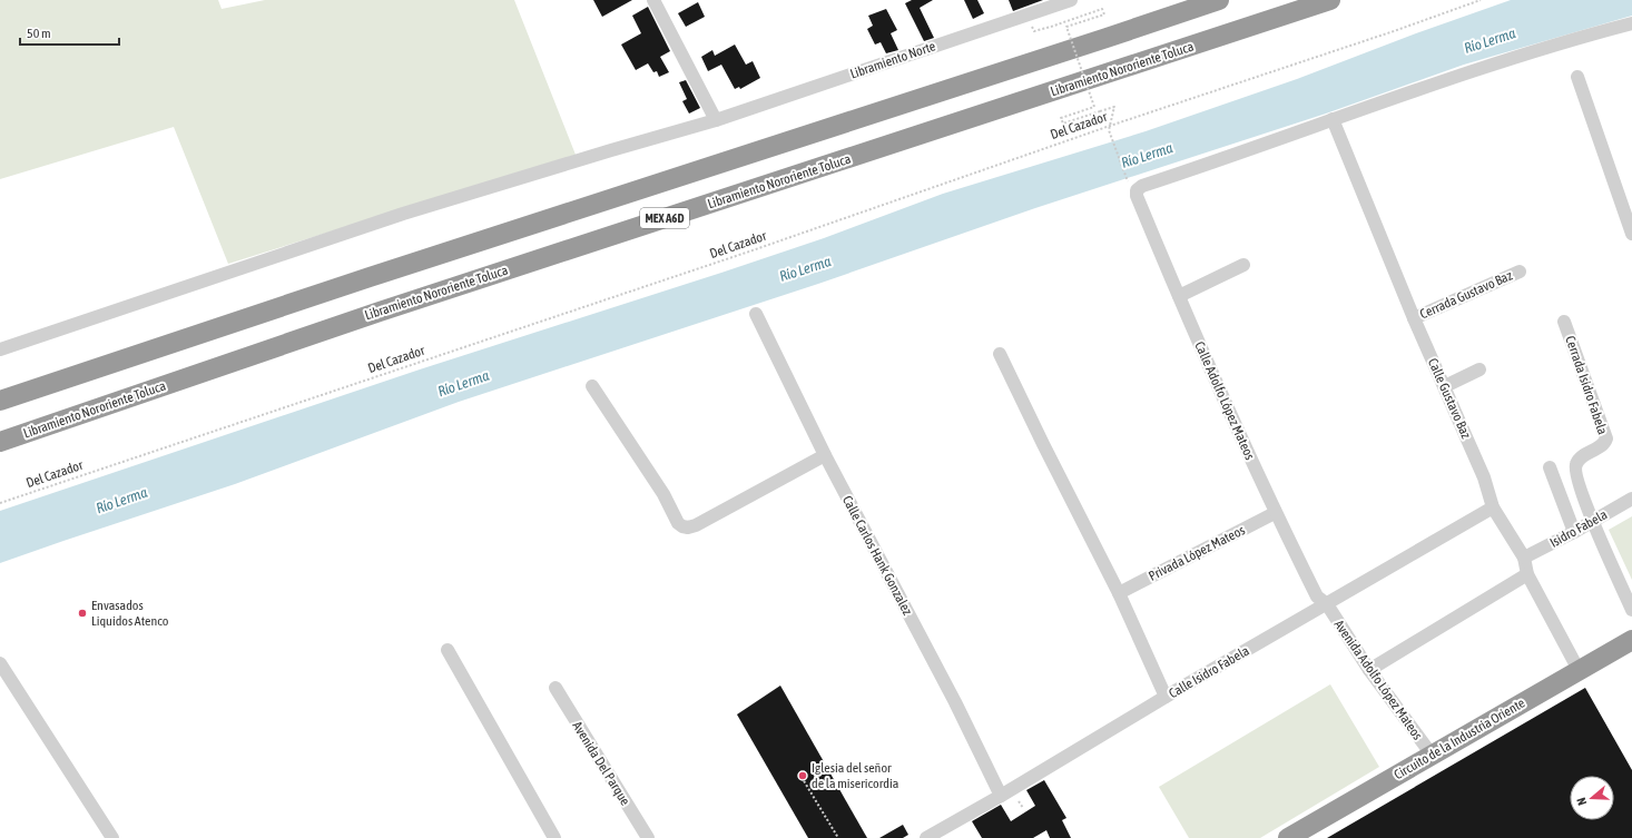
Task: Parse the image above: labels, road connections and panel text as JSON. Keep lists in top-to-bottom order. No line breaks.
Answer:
{"streets":{"highway":["Libramiento Nororiente Toluca","MEX A6D","Circuito de la Industria Oriente"],"street":["Libramiento Norte","Cerrada Gustavo Baz","Cerrada Isidro Fabela","Calle Gustavo Baz","Calle Adolfo López Mateos","Isidro Fabela","Privada López Mateos","Calle Carlos Hank Gonzalez","Calle Isidro Fabela","Avenida Adolfo López Mateos","Avenida Del Parque"],"path":["Del Cazador"]},"crossings":[["Cerrada Gustavo Baz","Calle Gustavo Baz"],["Cerrada Isidro Fabela","Isidro Fabela"],["Calle Gustavo Baz","Isidro Fabela"],["Calle Gustavo Baz","Calle Isidro Fabela"],["Calle Gustavo Baz","Circuito de la Industria Oriente"],["Calle Adolfo López Mateos","Privada López Mateos"],["Calle Adolfo López Mateos","Calle Isidro Fabela"],["Calle Adolfo López Mateos","Avenida Adolfo López Mateos"],["Calle Carlos Hank Gonzalez","Calle Isidro Fabela"],["Calle Isidro Fabela","Avenida Adolfo López Mateos"],["Avenida Adolfo López Mateos","Circuito de la Industria Oriente"]],"water":["Río Lerma"],"places":["Envasados Liquidos Atenco","Iglesia del señor de la misericordia"],"scale_bar":"50 m","north":"left"}
